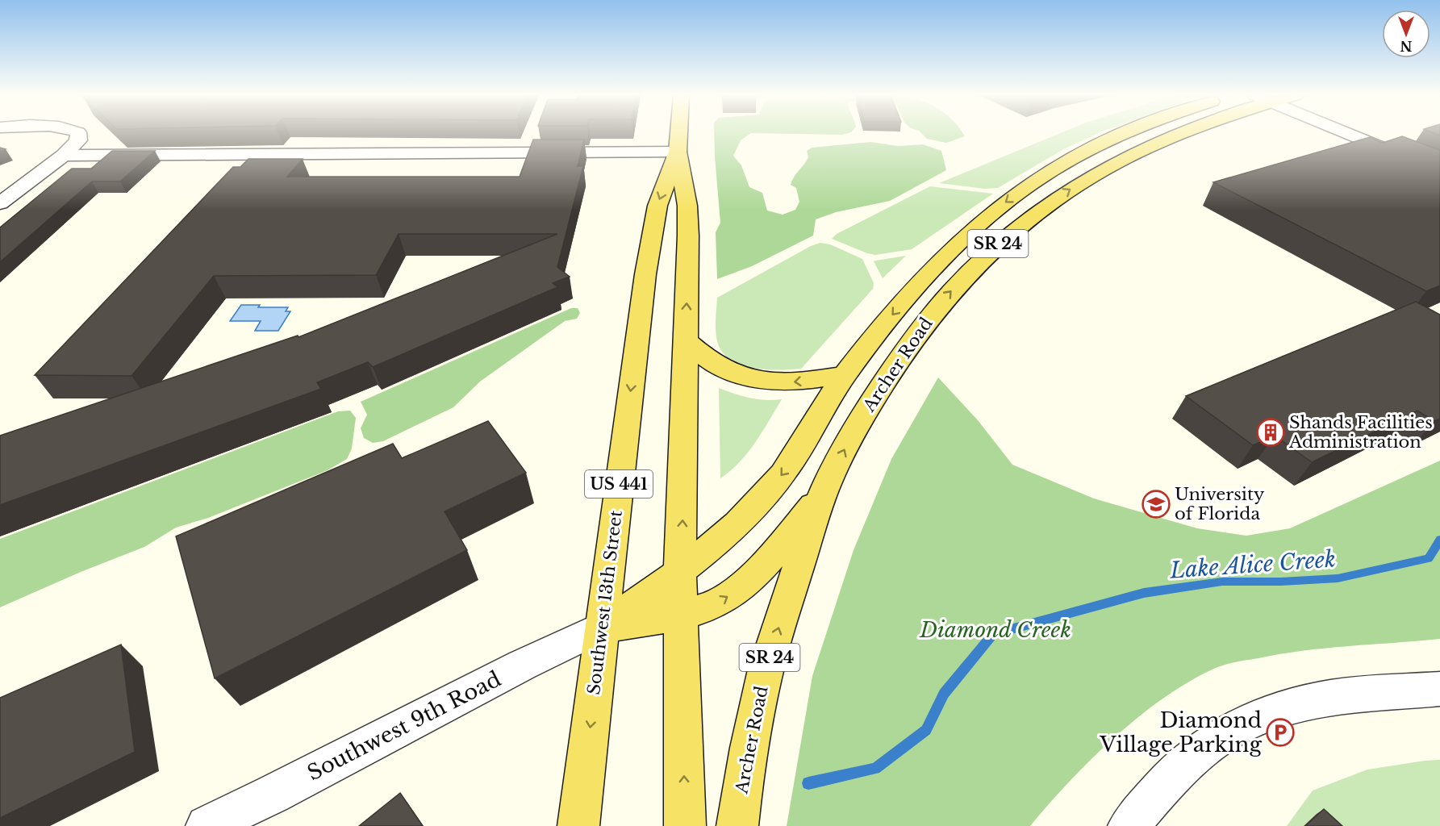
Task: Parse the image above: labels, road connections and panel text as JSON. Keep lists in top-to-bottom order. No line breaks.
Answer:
{"streets":{"main road":["SR 24","Archer Road","US 441","Southwest 13th Street"],"street":["Southwest 9th Road"]},"crossings":[["Archer Road","Southwest 13th Street"],["Archer Road","Southwest 9th Road"],["Southwest 13th Street","Southwest 9th Road"]],"water":["Lake Alice Creek"],"parks":["Diamond Creek"],"places":{"building":["Shands Facilities Administration"],"school or university":["University of Florida"],"parking":["Diamond Village Parking"]},"north":"bottom"}
